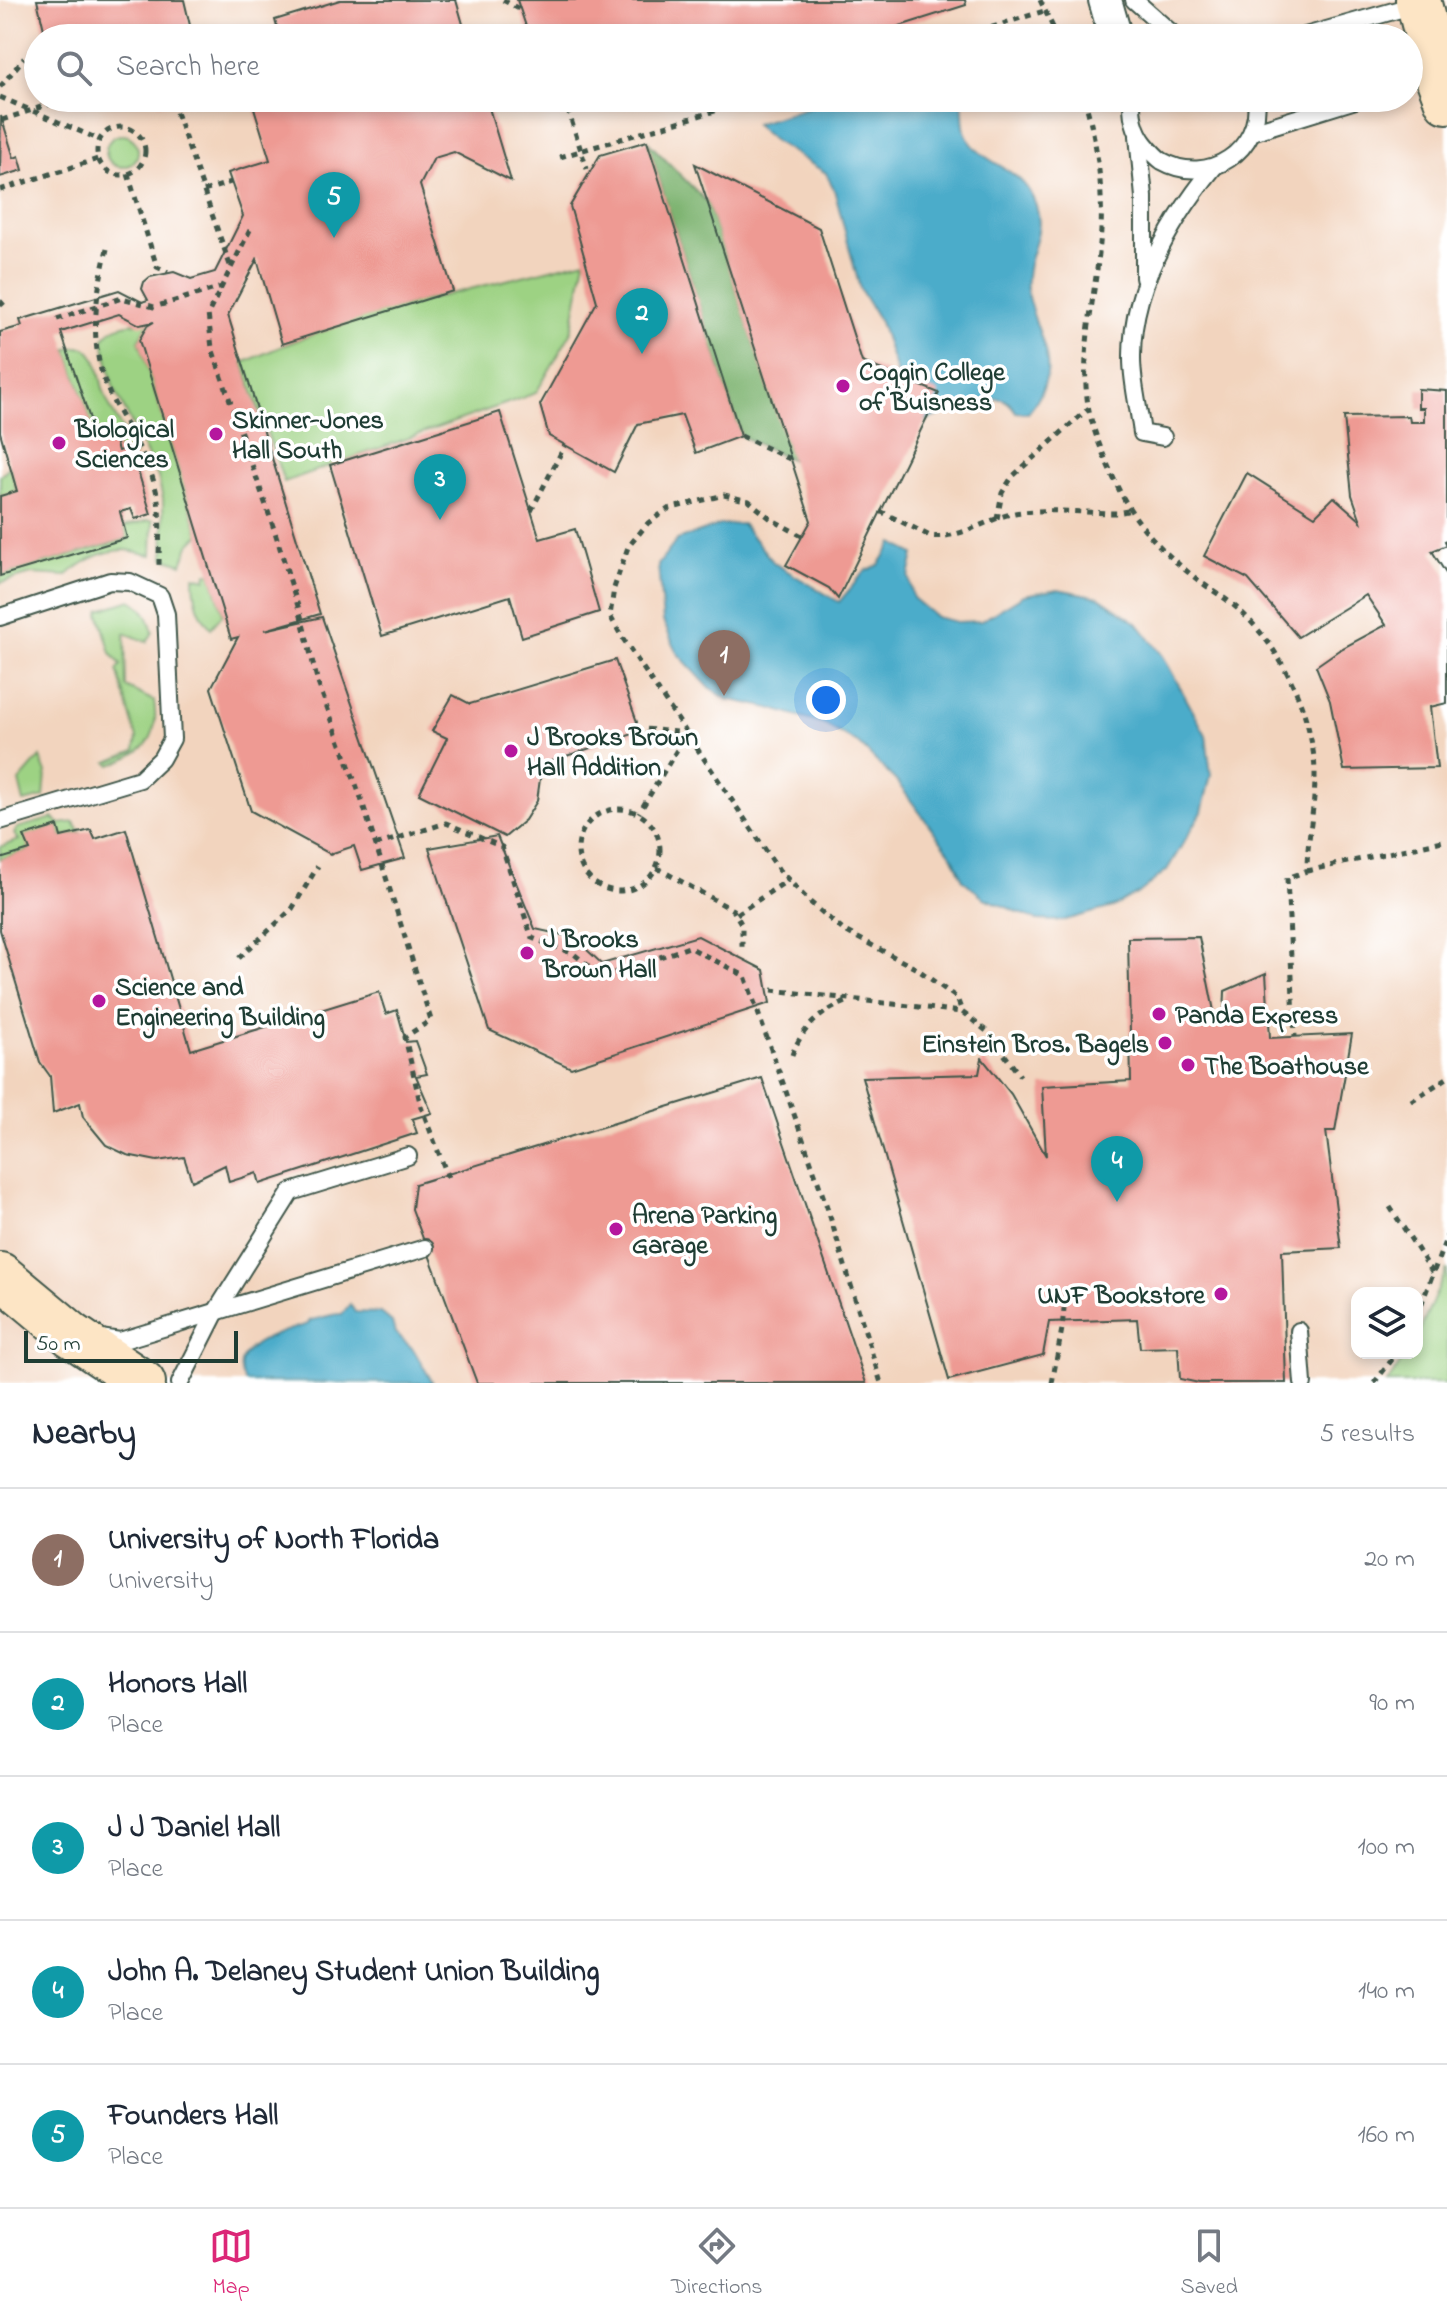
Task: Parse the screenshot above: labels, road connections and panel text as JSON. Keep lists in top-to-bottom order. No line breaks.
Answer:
{"places":["Coggin College of Buisness","Skinner-Jones Hall South","Biological Sciences","J Brooks Brown Hall Addition","J Brooks Brown Hall","Science and Engineering Building","Panda Express","Einstein Bros. Bagels","The Boathouse","Arena Parking Garage","UNF Bookstore"],"scale_bar":"50 m","page":{"search":"Search here","pins":["5","2","3","1","4"],"scale":"50 m","heading":["Nearby","5 results"],"list":[{"mark":"1","name":"University of North Florida","note":"University","value":"20 m"},{"mark":"2","name":"Honors Hall","note":"Place","value":"90 m"},{"mark":"3","name":"J J Daniel Hall","note":"Place","value":"100 m"},{"mark":"4","name":"John A. Delaney Student Union Building","note":"Place","value":"140 m"},{"mark":"5","name":"Founders Hall","note":"Place","value":"160 m"}],"nav":["Map","Directions","Saved"]}}
